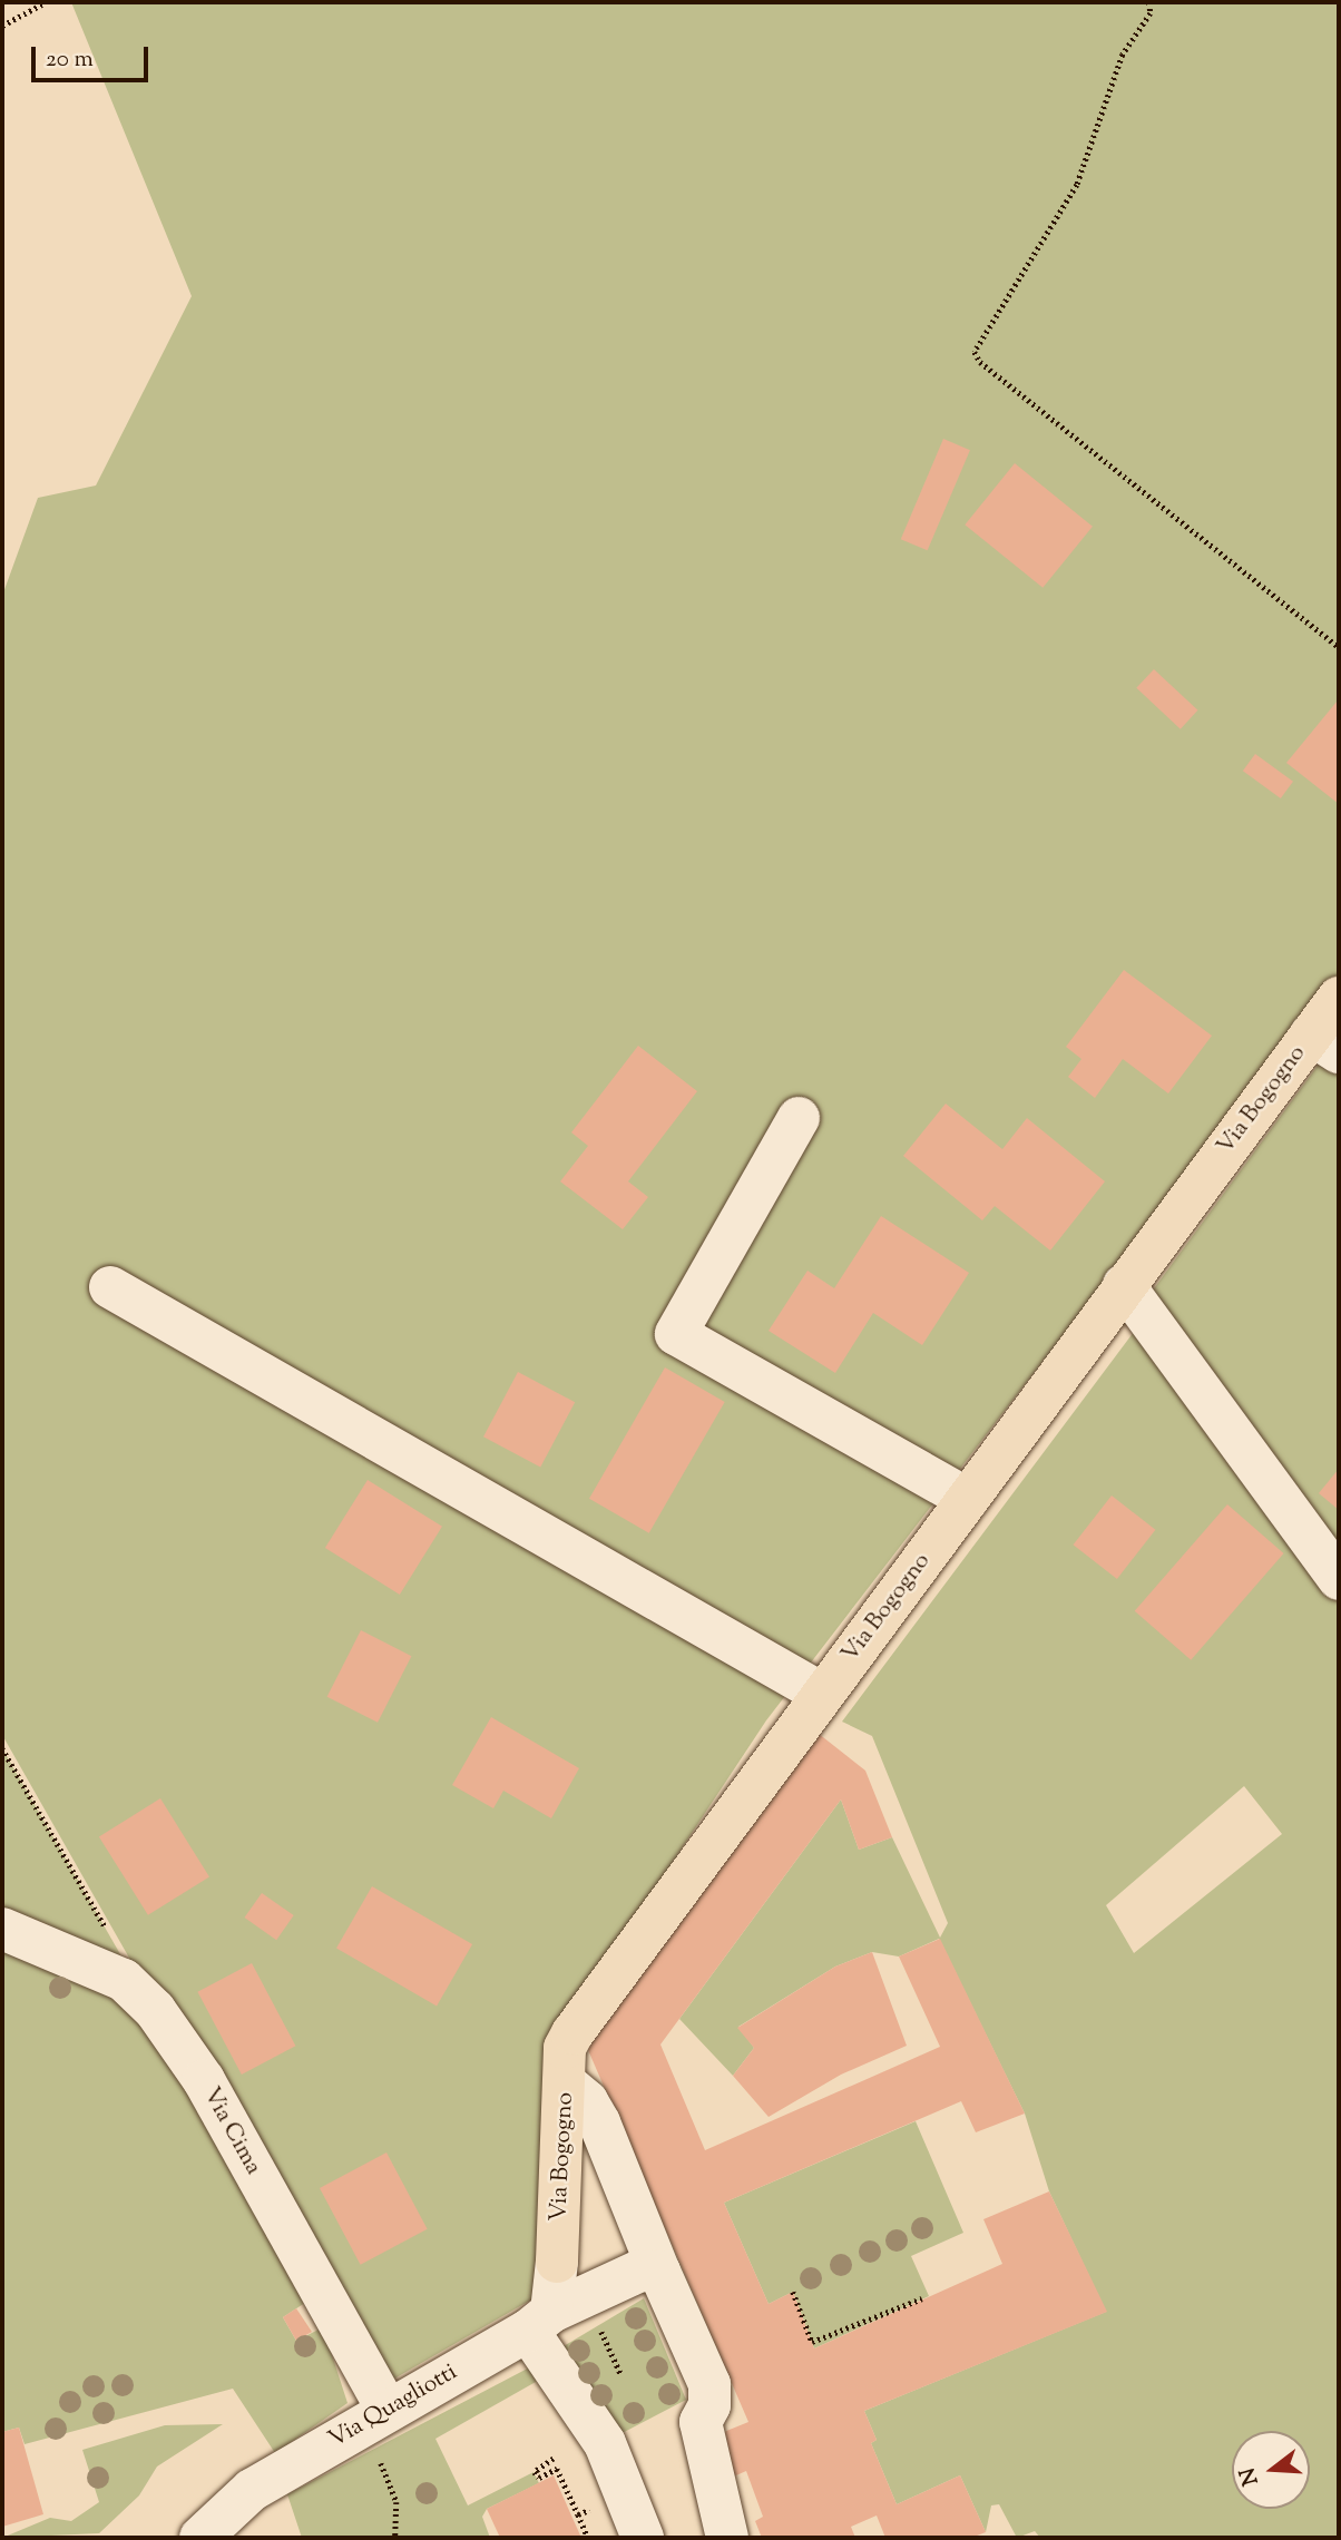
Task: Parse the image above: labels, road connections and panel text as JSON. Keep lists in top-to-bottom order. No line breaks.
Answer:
{"streets":{"main road":["Via Bogogno"],"street":["Via Cima","Via Quagliotti"]},"crossings":[["Via Cima","Via Quagliotti"]],"scale_bar":"20 m","north":"left"}
